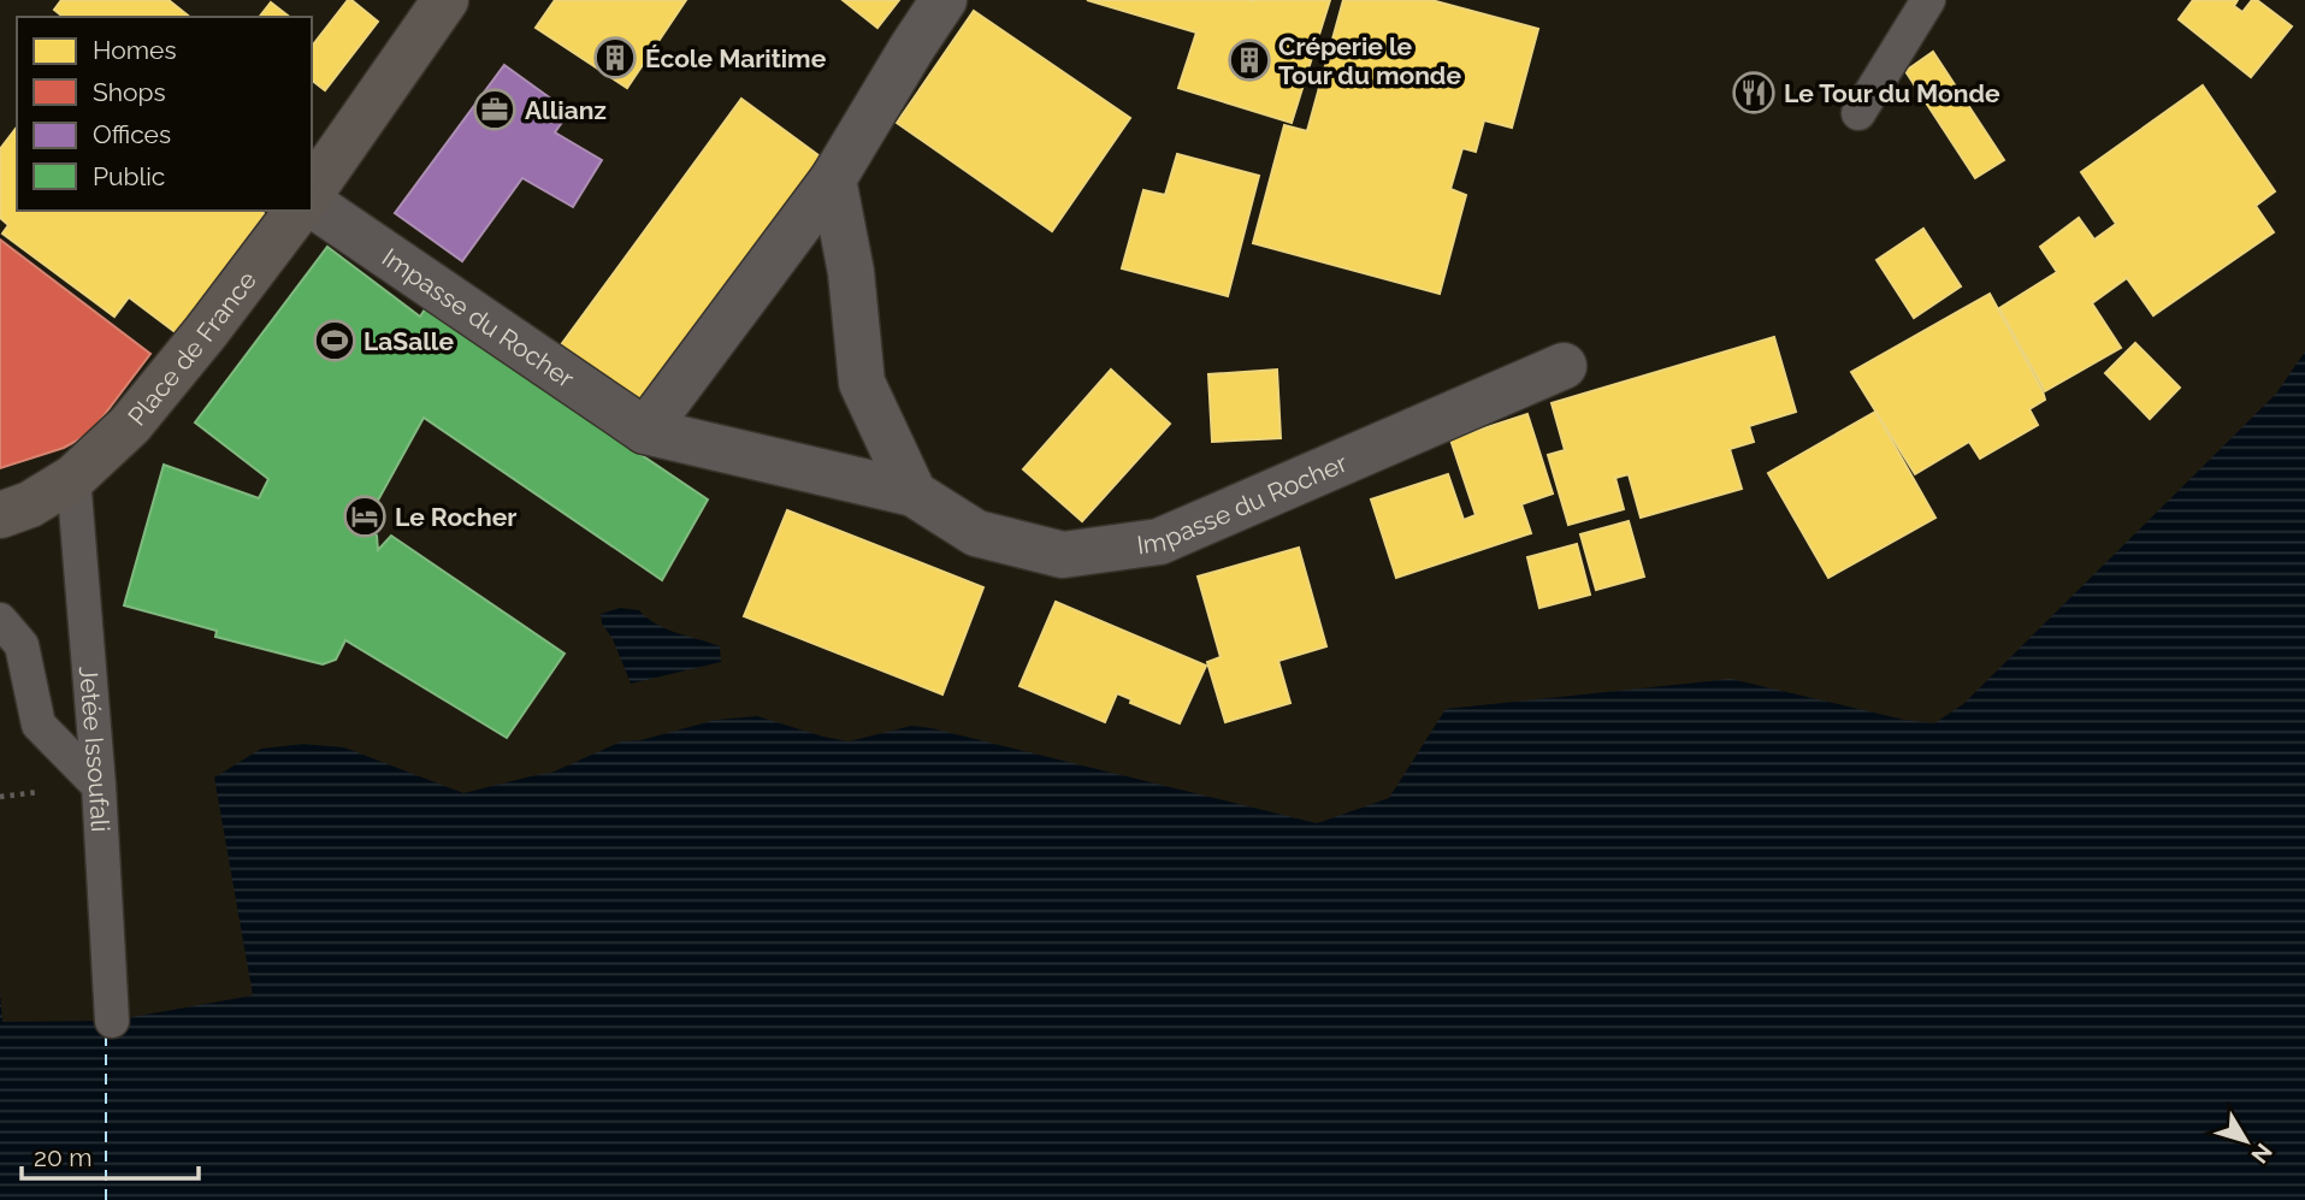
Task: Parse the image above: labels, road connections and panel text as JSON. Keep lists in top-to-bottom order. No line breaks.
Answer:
{"streets":{"main road":["Place de France"],"street":["Impasse du Rocher"],"lane":["Jetée Issoufali"]},"crossings":[["Place de France","Jetée Issoufali"]],"places":{"building":["École Maritime","Créperie le Tour du monde"],"restaurant":["Le Tour du Monde"],"office":["Allianz"],"sports":["LaSalle"],"hotel":["Le Rocher"]},"legend":["Homes","Shops","Offices","Public"],"scale_bar":"20 m","north":"bottom right"}
